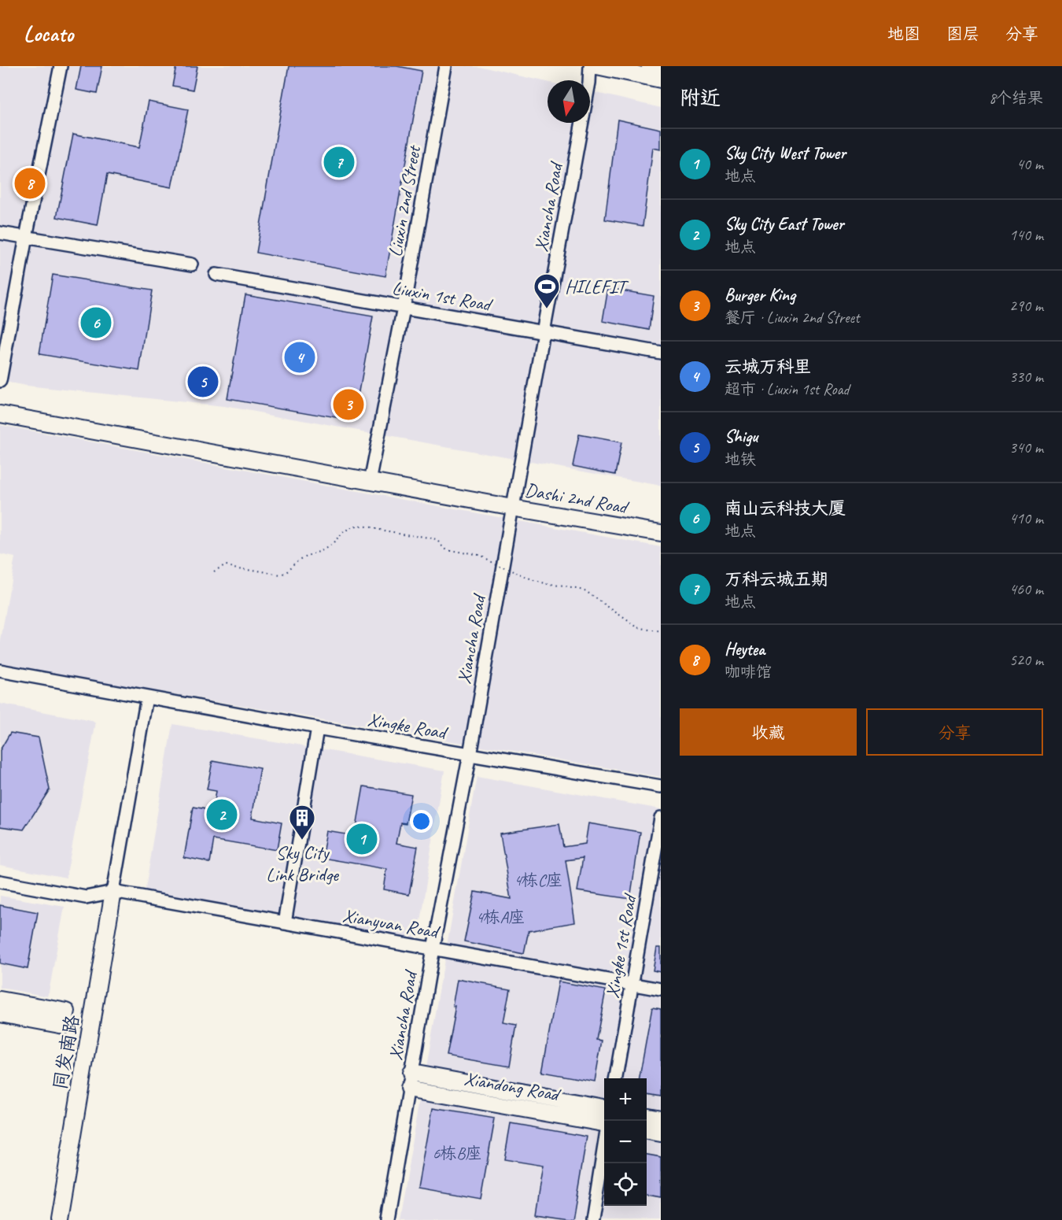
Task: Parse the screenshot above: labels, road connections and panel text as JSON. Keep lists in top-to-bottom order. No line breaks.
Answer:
{"streets":{"main road":["Dashi 2nd Road","同发南路","Xiandong Road"],"street":["Liuxin 2nd Street","Xiancha Road","Liuxin 1st Road","Xingke Road","Xianyuan Road","Xingke 1st Road"]},"crossings":[["Liuxin 2nd Street","Liuxin 1st Road"],["Liuxin 2nd Street","Dashi 2nd Road"],["Xiancha Road","Liuxin 1st Road"],["Xiancha Road","Dashi 2nd Road"],["Xiancha Road","Xingke Road"],["Xiancha Road","Xianyuan Road"],["Xiancha Road","Xiandong Road"],["Xianyuan Road","Xingke 1st Road"],["Xianyuan Road","同发南路"]],"places":{"sports":["HILEFIT"],"building":["Sky City Link Bridge"]},"house_numbers":["4栋C座","4栋A座","6栋B座"],"north":"bottom","page":{"header":"Locato","nav":["地图","图层","分享"],"heading":["附近","8个结果"],"list":[{"mark":"1","name":"Sky City West Tower","note":"地点","value":"40 m"},{"mark":"2","name":"Sky City East Tower","note":"地点","value":"140 m"},{"mark":"3","name":"Burger King","note":"餐厅 · Liuxin 2nd Street","value":"290 m"},{"mark":"4","name":"云城万科里","note":"超市 · Liuxin 1st Road","value":"330 m"},{"mark":"5","name":"Shigu","note":"地铁","value":"340 m"},{"mark":"6","name":"南山云科技大厦","note":"地点","value":"410 m"},{"mark":"7","name":"万科云城五期","note":"地点","value":"460 m"},{"mark":"8","name":"Heytea","note":"咖啡馆","value":"520 m"}],"pins":["7","8","6","4","5","3","2","1"],"buttons":["收藏","分享"],"map_buttons":["+","−"]}}
